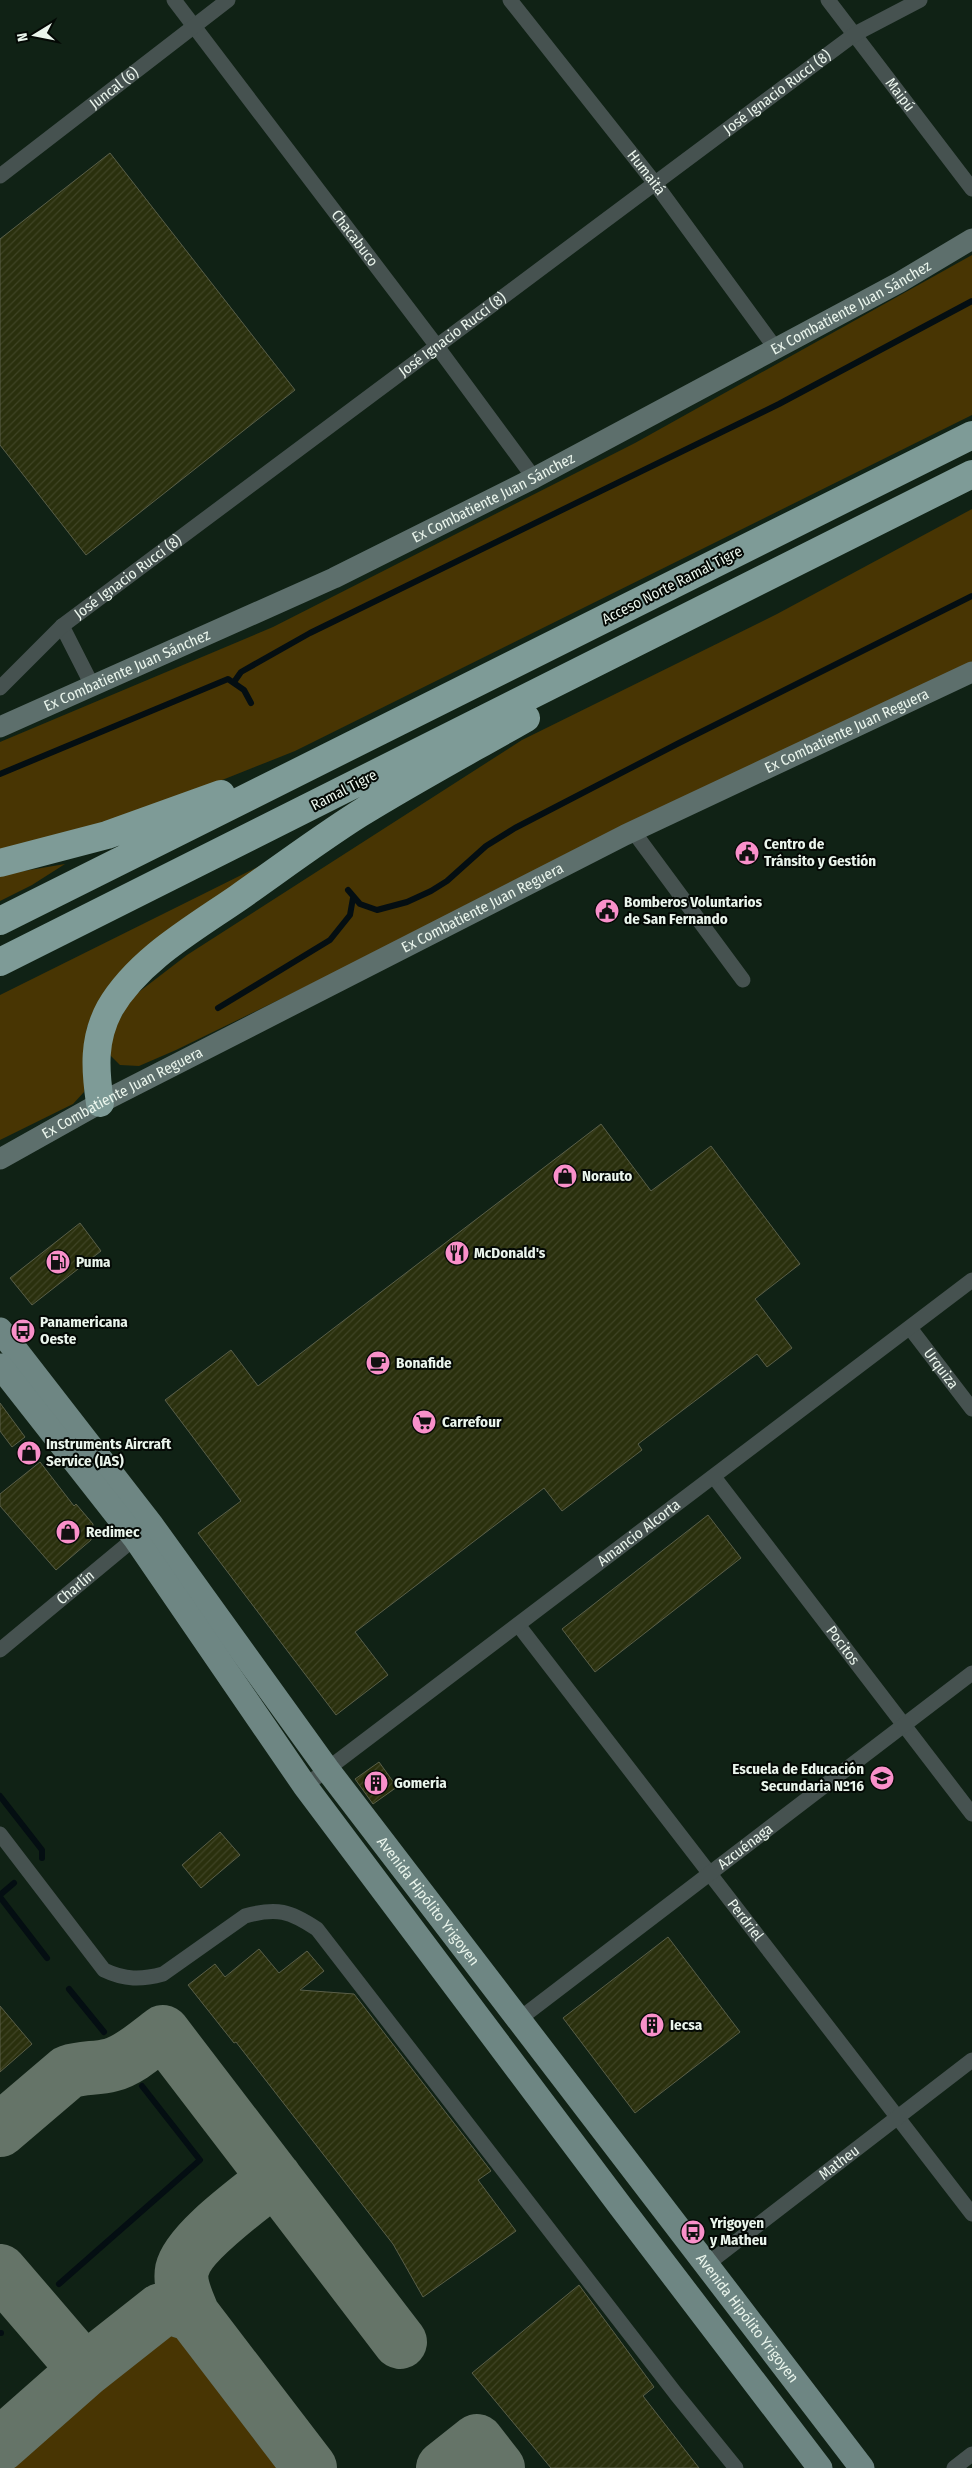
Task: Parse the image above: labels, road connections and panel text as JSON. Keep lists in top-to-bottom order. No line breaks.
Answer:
{"streets":{"highway":["Acceso Norte Ramal Tigre","Ramal Tigre"],"main road":["Avenida Hipólito Yrigoyen"],"street":["Juncal (6)","José Ignacio Rucci (8)","Maipú","Humaitá","Chacabuco","Ex Combatiente Juan Sánchez","Ex Combatiente Juan Reguera","Urquiza","Amancio Alcorta","Charlín","Pocitos","Azcuénaga","Perdriel","Matheu"]},"crossings":[["Juncal (6)","Chacabuco"],["José Ignacio Rucci (8)","Maipú"],["José Ignacio Rucci (8)","Humaitá"],["José Ignacio Rucci (8)","Chacabuco"],["Humaitá","Ex Combatiente Juan Sánchez"],["Chacabuco","Ex Combatiente Juan Sánchez"],["Urquiza","Amancio Alcorta"],["Amancio Alcorta","Pocitos"],["Amancio Alcorta","Avenida Hipólito Yrigoyen"],["Amancio Alcorta","Perdriel"],["Charlín","Avenida Hipólito Yrigoyen"],["Pocitos","Azcuénaga"],["Azcuénaga","Avenida Hipólito Yrigoyen"],["Azcuénaga","Perdriel"],["Avenida Hipólito Yrigoyen","Matheu"],["Perdriel","Matheu"]],"places":{"public building":["Centro de Tránsito y Gestión","Bomberos Voluntarios de San Fernando"],"shop":["Norauto","Instruments Aircraft Service (IAS)","Redimec"],"restaurant":["McDonald's"],"fuel station":["Puma"],"bus stop":["Panamericana Oeste","Yrigoyen y Matheu"],"cafe":["Bonafide"],"supermarket":["Carrefour"],"school or university":["Escuela de Educación Secundaria Nº16"],"building":["Gomeria","Iecsa"]},"north":"left"}
